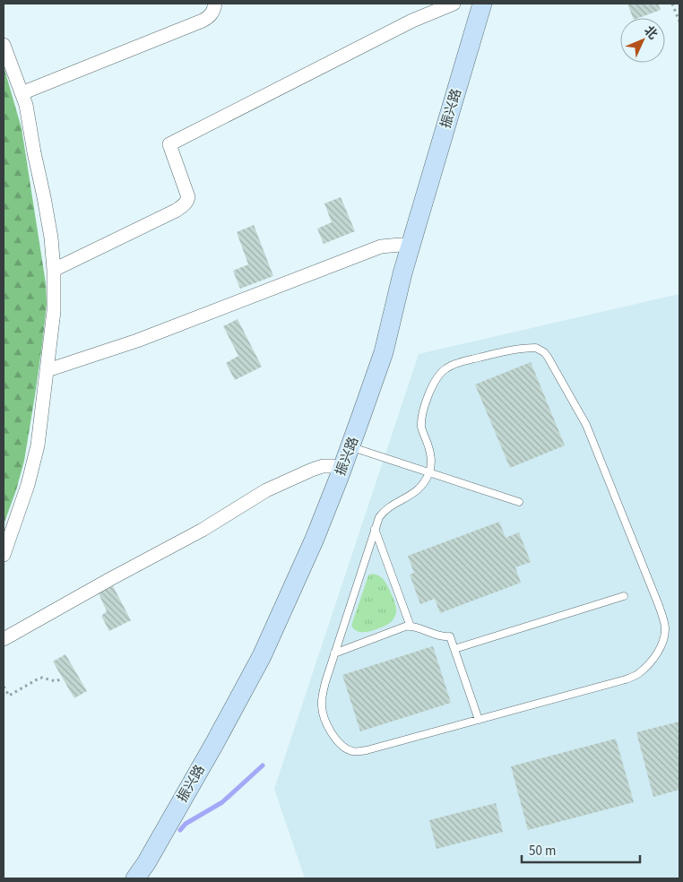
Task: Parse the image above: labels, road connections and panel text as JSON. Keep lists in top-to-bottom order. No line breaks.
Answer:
{"streets":{"street":["振兴路"]},"scale_bar":"50 m","north":"top right"}
